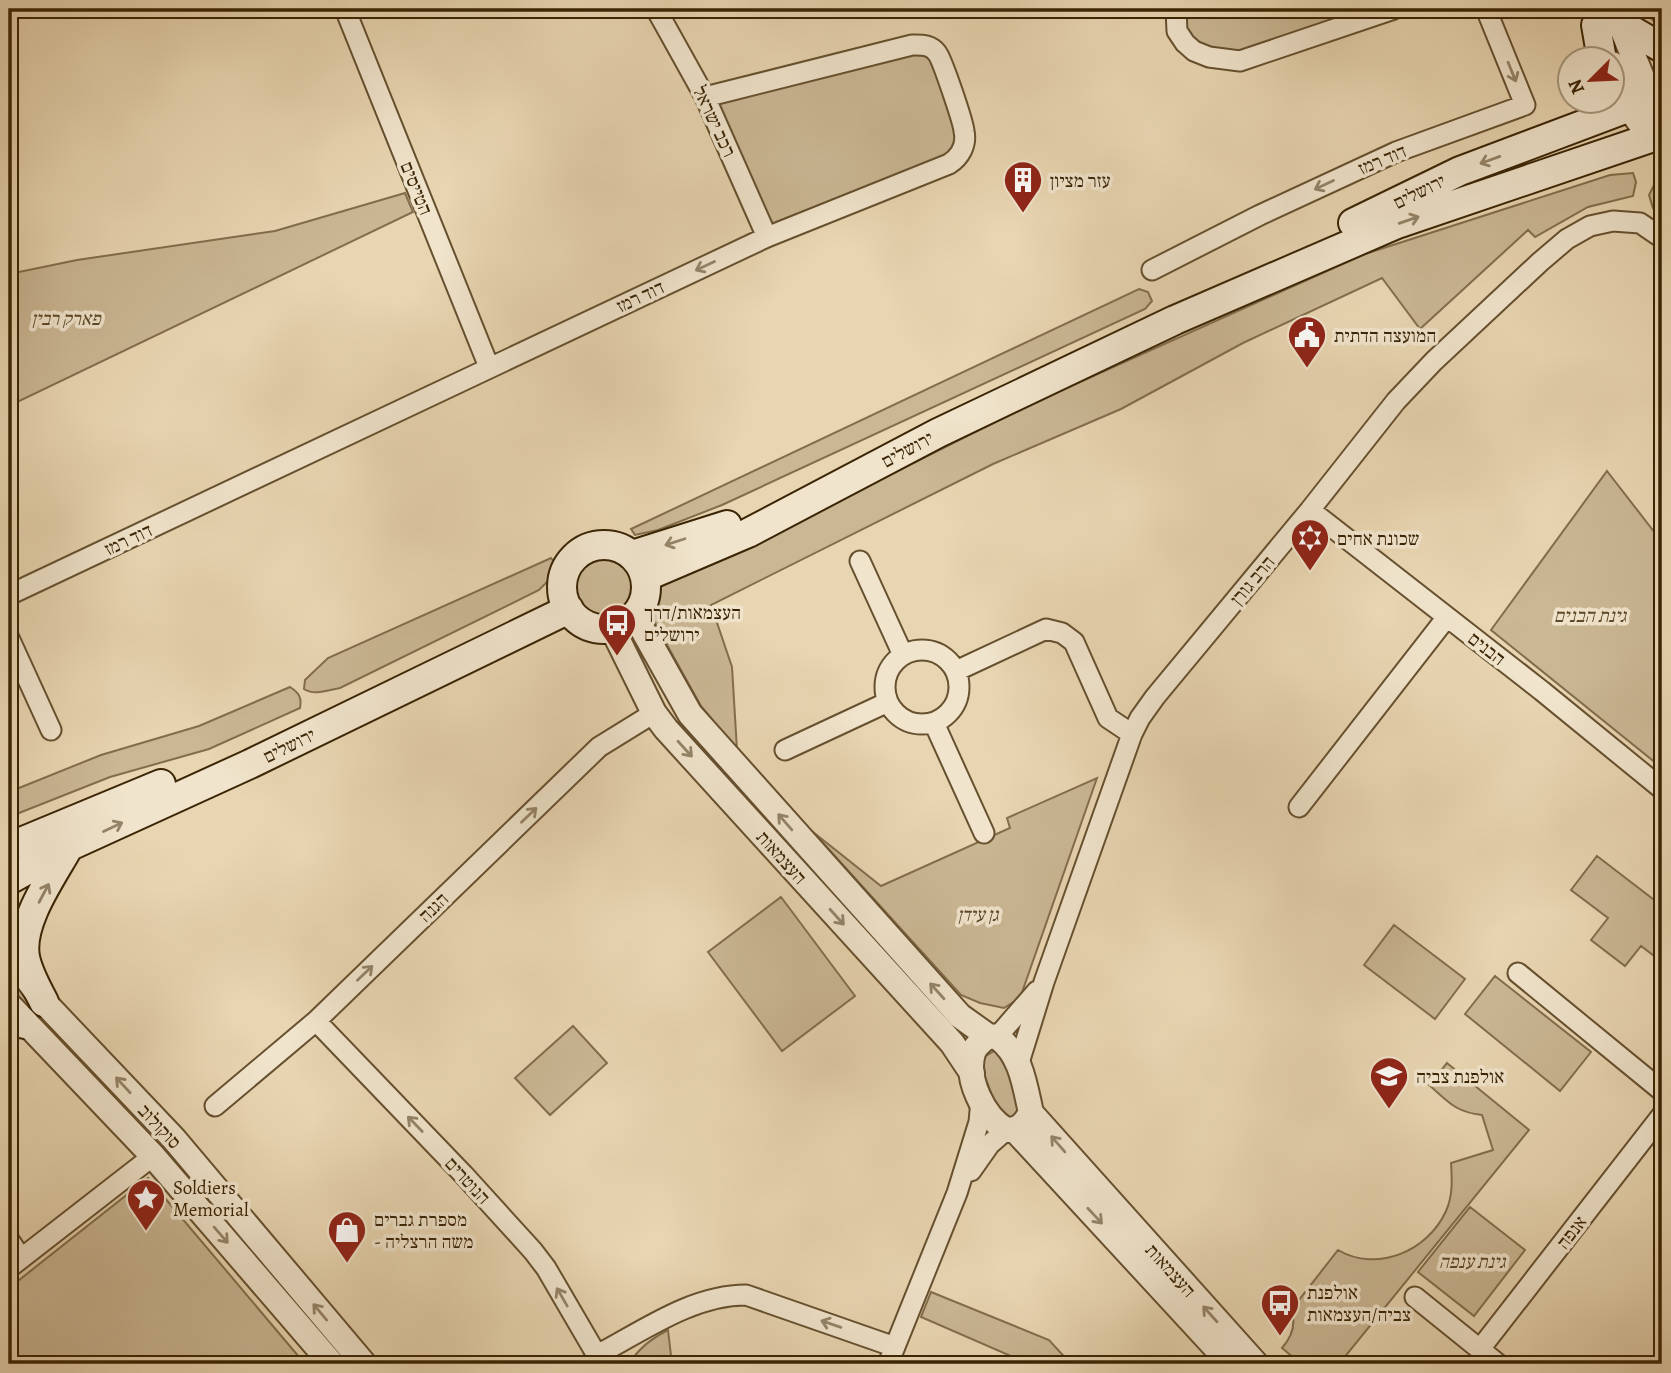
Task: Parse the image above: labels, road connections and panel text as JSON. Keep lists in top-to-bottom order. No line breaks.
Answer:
{"streets":{"main road":["ירושלים"],"street":["רכב ישראל","דוד רמז","הטייסים","הרב גורן","הבנים","העצמאות","הגנה","סוקולוב","הנוטרים","אנפה"]},"crossings":[["רכב ישראל","דוד רמז"],["דוד רמז","הטייסים"],["ירושלים","העצמאות"],["הרב גורן","הבנים"],["הרב גורן","העצמאות"],["העצמאות","הגנה"],["הגנה","הנוטרים"]],"one_way":["דוד רמז","הגנה","הנוטרים"],"parks":["פארק רבין","גינת הבנים","גן עידן","גינת ענפה"],"places":{"building":["עזר מציון"],"public building":["המועצה הדתית"],"synagogue":["שכונת אחים"],"bus stop":["העצמאות/דרך ירושלים","אולפנת צביה/העצמאות"],"school or university":["אולפנת צביה"],"place":["Soldiers Memorial"],"shop":["מספרת גברים - משה הרצליה"]},"north":"bottom left"}
